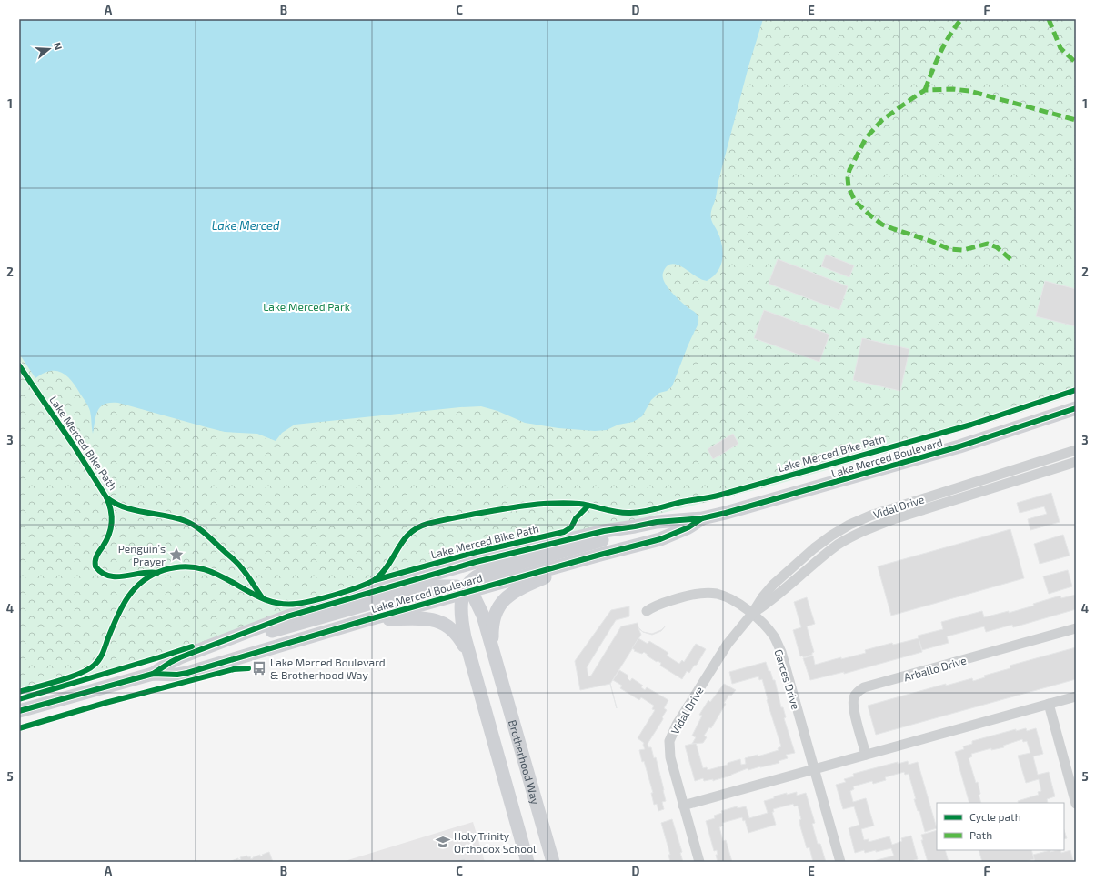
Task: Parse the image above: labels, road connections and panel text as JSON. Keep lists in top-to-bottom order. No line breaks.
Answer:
{"streets":{"main road":["Lake Merced Boulevard","Brotherhood Way"],"street":["Vidal Drive","Arballo Drive","Garces Drive"],"cycle path":["Lake Merced Bike Path"]},"crossings":[["Vidal Drive","Garces Drive"]],"water":["Lake Merced"],"parks":["Lake Merced Park"],"places":{"place":["Penguin’s Prayer"],"bus stop":["Lake Merced Boulevard & Brotherhood Way"],"school or university":["Holy Trinity Orthodox School"]},"legend":["Cycle path","Path"],"north":"right","grid":{"columns":["A","B","C","D","E","F"],"rows":["1","2","3","4","5"]}}
